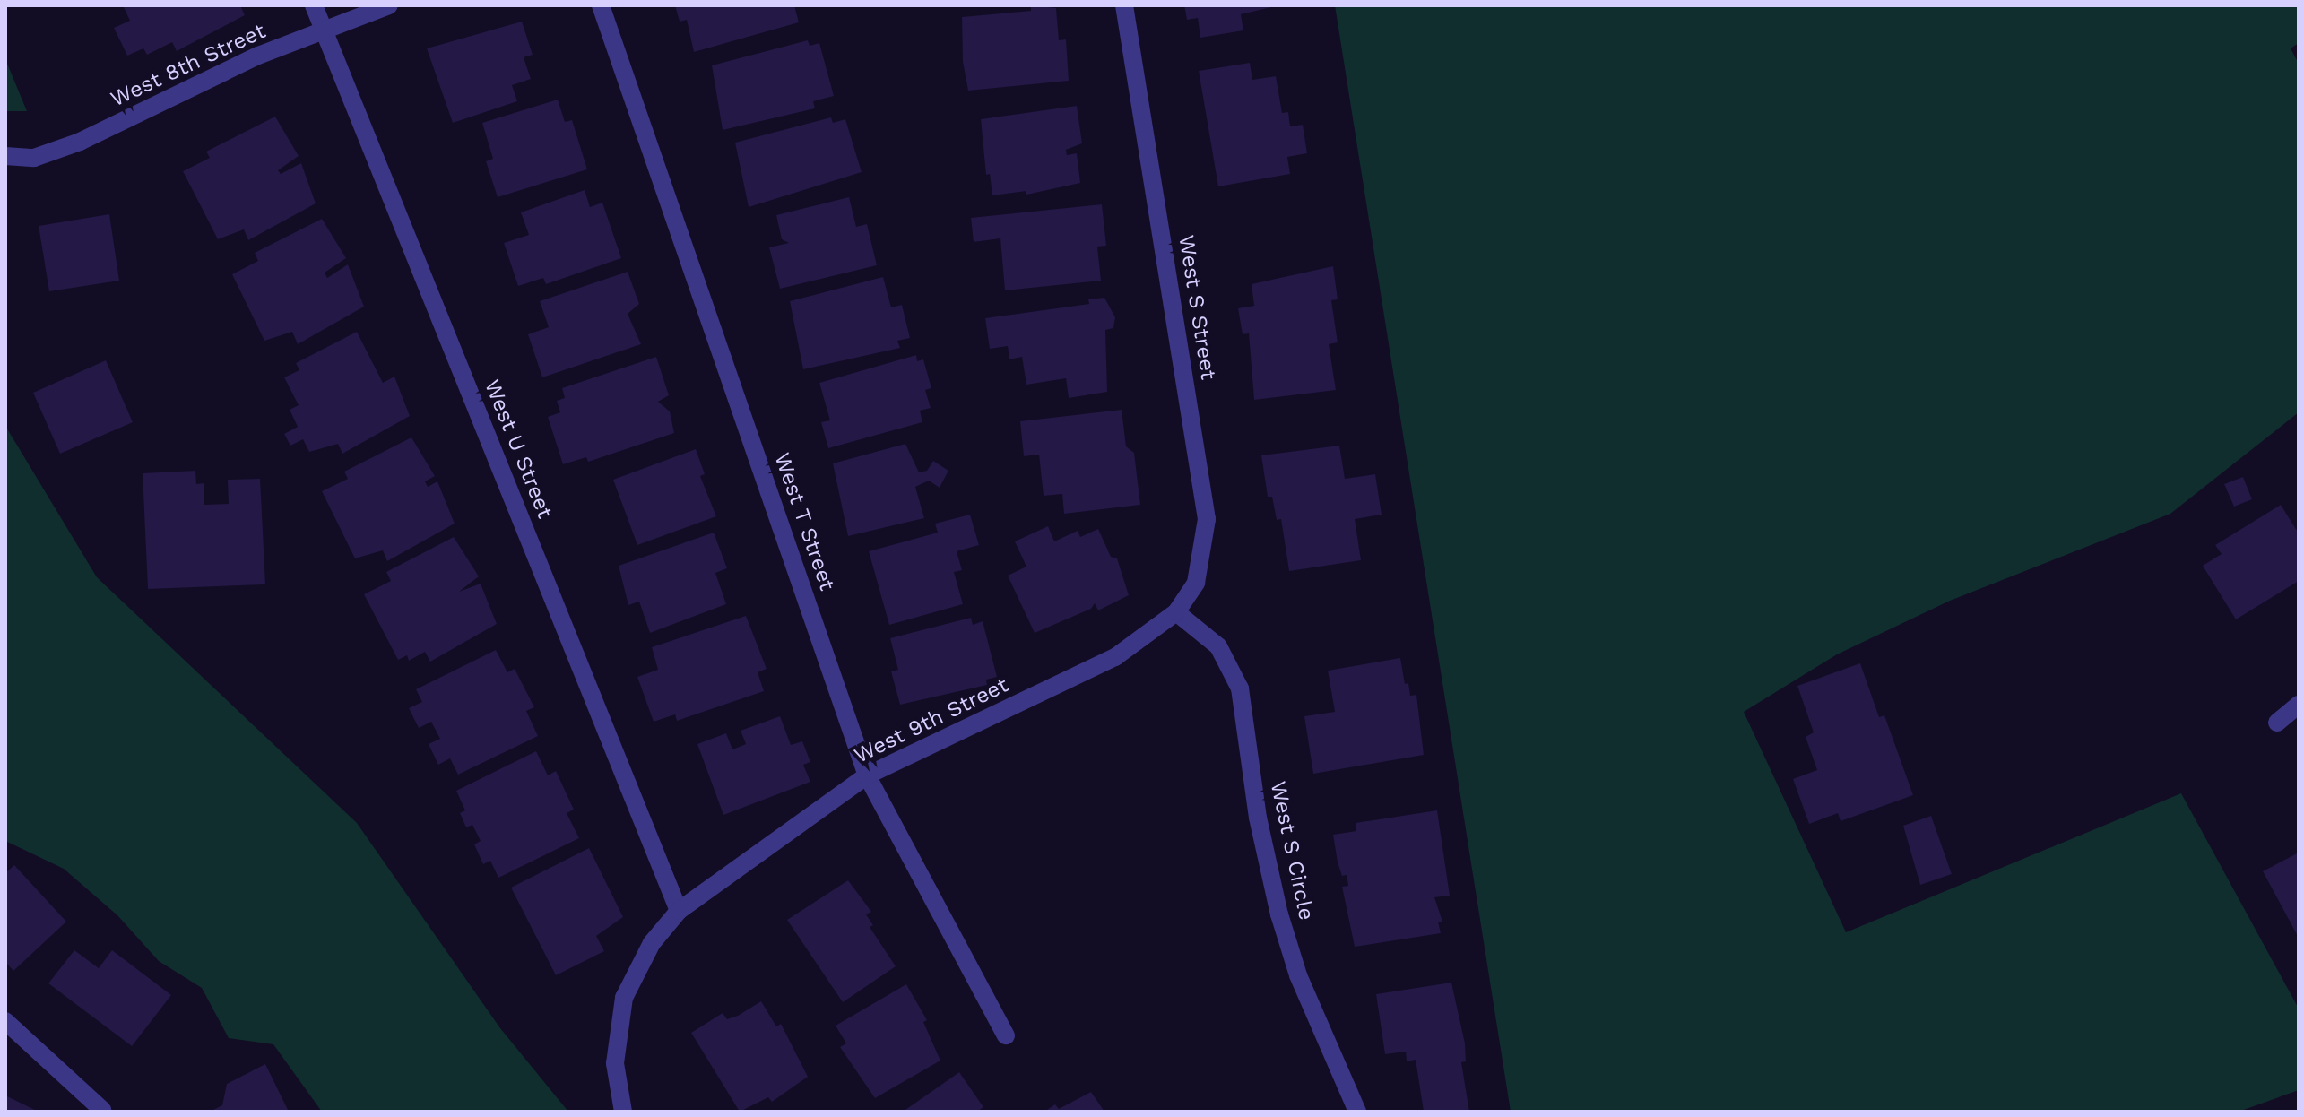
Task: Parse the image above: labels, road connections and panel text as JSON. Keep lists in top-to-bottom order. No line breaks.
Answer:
{"streets":{"street":["West 8th Street","West S Street","West U Street","West T Street","West 9th Street","West S Circle"]},"crossings":[["West 8th Street","West U Street"],["West S Street","West 9th Street"],["West S Street","West S Circle"],["West U Street","West 9th Street"],["West T Street","West 9th Street"],["West 9th Street","West S Circle"]]}
